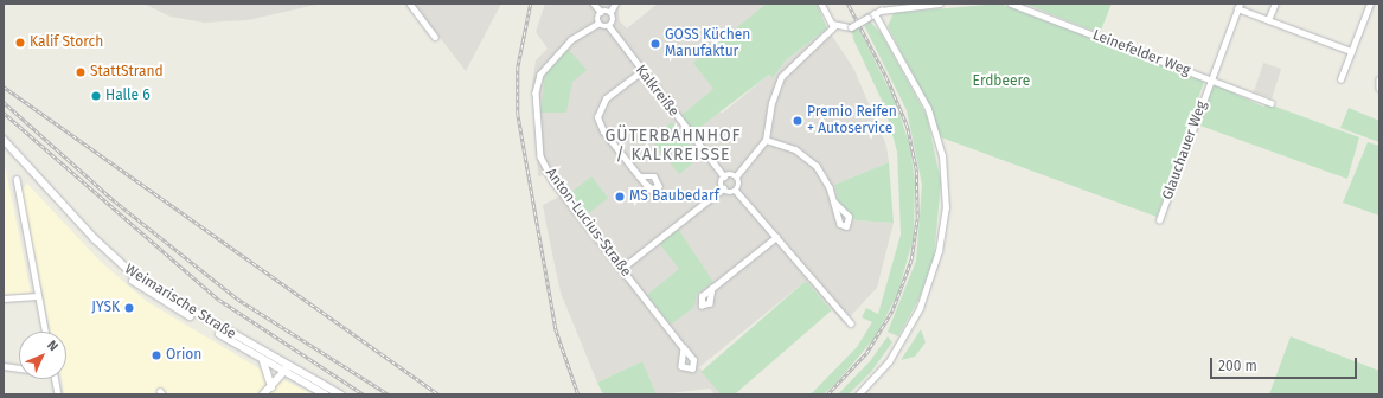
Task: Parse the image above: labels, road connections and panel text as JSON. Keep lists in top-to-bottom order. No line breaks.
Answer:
{"streets":{"main road":["Weimarische Straße"],"street":["Leinefelder Weg","Kalkreiße","Glauchauer Weg","Anton-Lucius-Straße"]},"crossings":[["Leinefelder Weg","Glauchauer Weg"]],"districts":["GÜTERBAHNHOF / KALKREISSE"],"parks":["Erdbeere"],"places":["Kalif Storch","GOSS Küchen Manufaktur","StattStrand","Halle 6","Premio Reifen + Autoservice","MS Baubedarf","JYSK","Orion"],"scale_bar":"200 m","north":"top right"}
